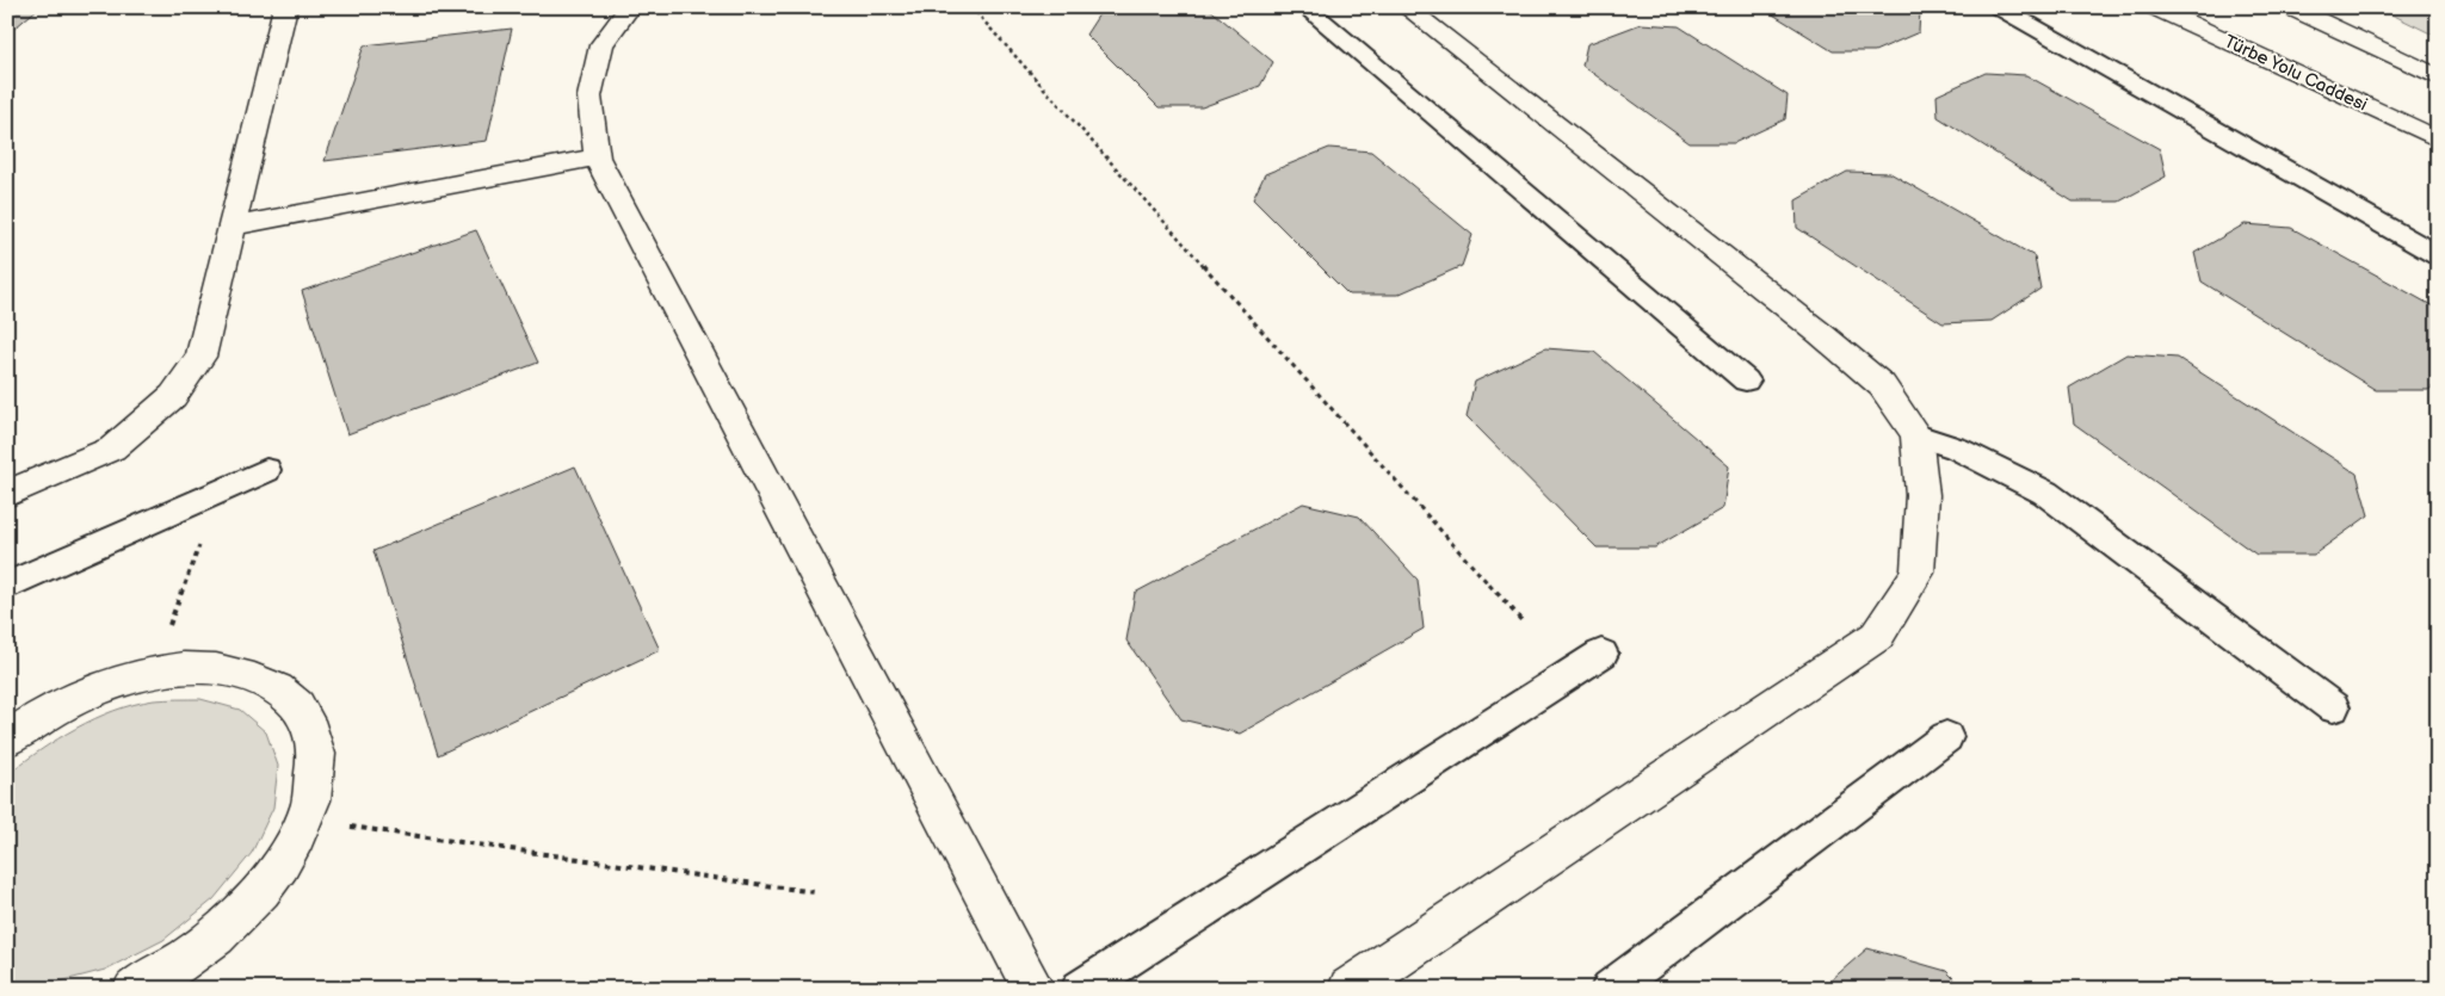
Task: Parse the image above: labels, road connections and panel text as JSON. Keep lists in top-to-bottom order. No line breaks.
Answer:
{"streets":{"street":["Türbe Yolu Caddesi"]}}
